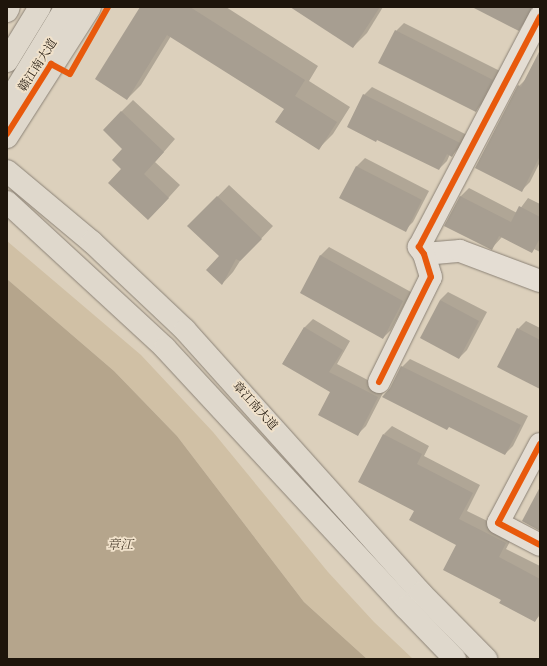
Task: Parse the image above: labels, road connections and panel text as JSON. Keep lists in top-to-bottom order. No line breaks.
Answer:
{"streets":{"main road":["赣江南大道","章江南大道"]},"water":["章江"]}
